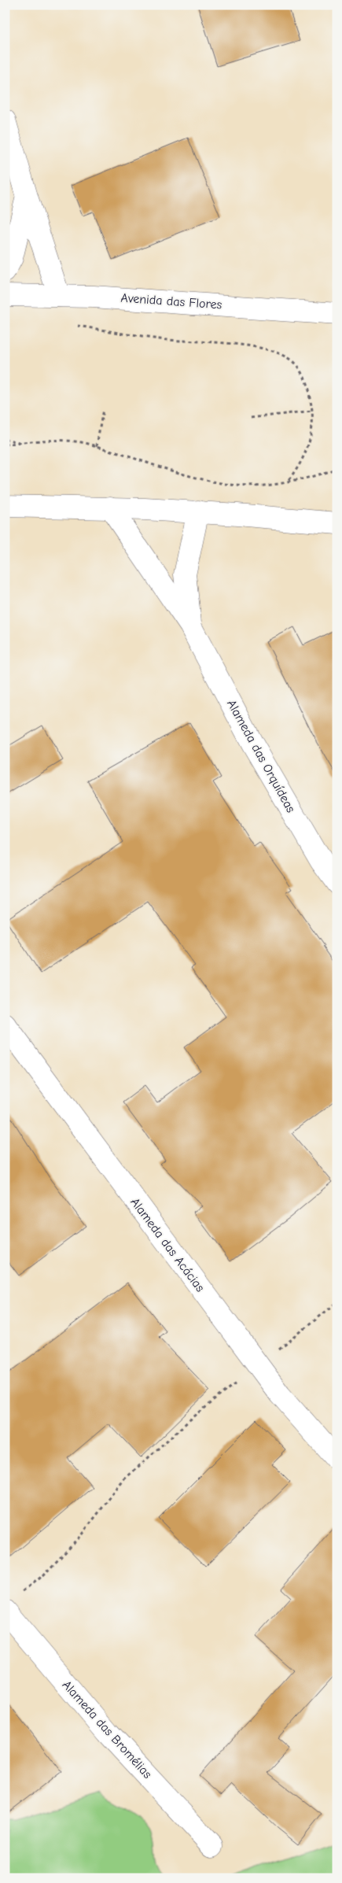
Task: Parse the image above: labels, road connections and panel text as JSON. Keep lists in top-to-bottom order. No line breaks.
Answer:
{"streets":{"street":["Avenida das Flores","Alameda das Orquídeas","Alameda das Acácias","Alameda das Bromélias"]}}
